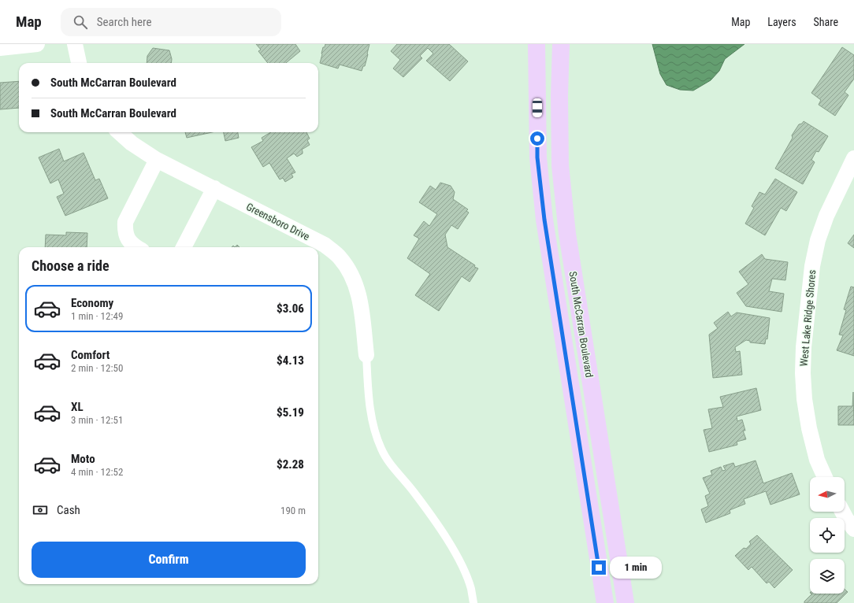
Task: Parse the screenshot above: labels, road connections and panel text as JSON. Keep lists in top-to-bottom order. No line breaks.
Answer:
{"streets":{"main road":["South McCarran Boulevard"],"street":["Greensboro Drive","West Lake Ridge Shores"]},"north":"left","page":{"header":"Map","search":"Search here","nav":["Map","Layers","Share"],"banner":["South McCarran Boulevard","South McCarran Boulevard"],"heading":"Choose a ride","list":[{"name":"Economy","note":"1 min · 12:49","value":"$3.06"},{"name":"Comfort","note":"2 min · 12:50","value":"$4.13"},{"name":"XL","note":"3 min · 12:51","value":"$5.19"},{"name":"Moto","note":"4 min · 12:52","value":"$2.28"}],"pay":["Cash","190 m"],"buttons":"Confirm","bubble":"1 min"}}
